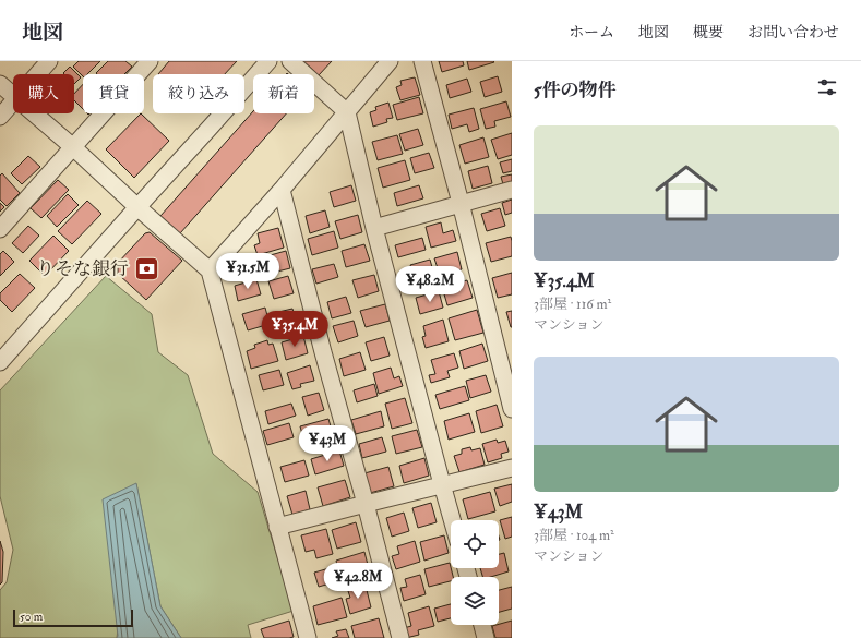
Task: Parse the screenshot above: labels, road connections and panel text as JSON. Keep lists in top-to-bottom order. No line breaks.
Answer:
{"places":{"bank":["りそな銀行"]},"scale_bar":"50 m","page":{"header":"地図","nav":["ホーム","地図","概要","お問い合わせ"],"heading":"5件の物件","chip":["購入","賃貸","絞り込み","新着"],"list":[{"name":"¥35.4M","note":"3部屋 · 116 m² · マンション"},{"name":"¥43M","note":"3部屋 · 104 m² · マンション"}],"price":["¥31.5M","¥48.2M","¥35.4M","¥43M","¥42.8M"],"scale":"50 m"}}
